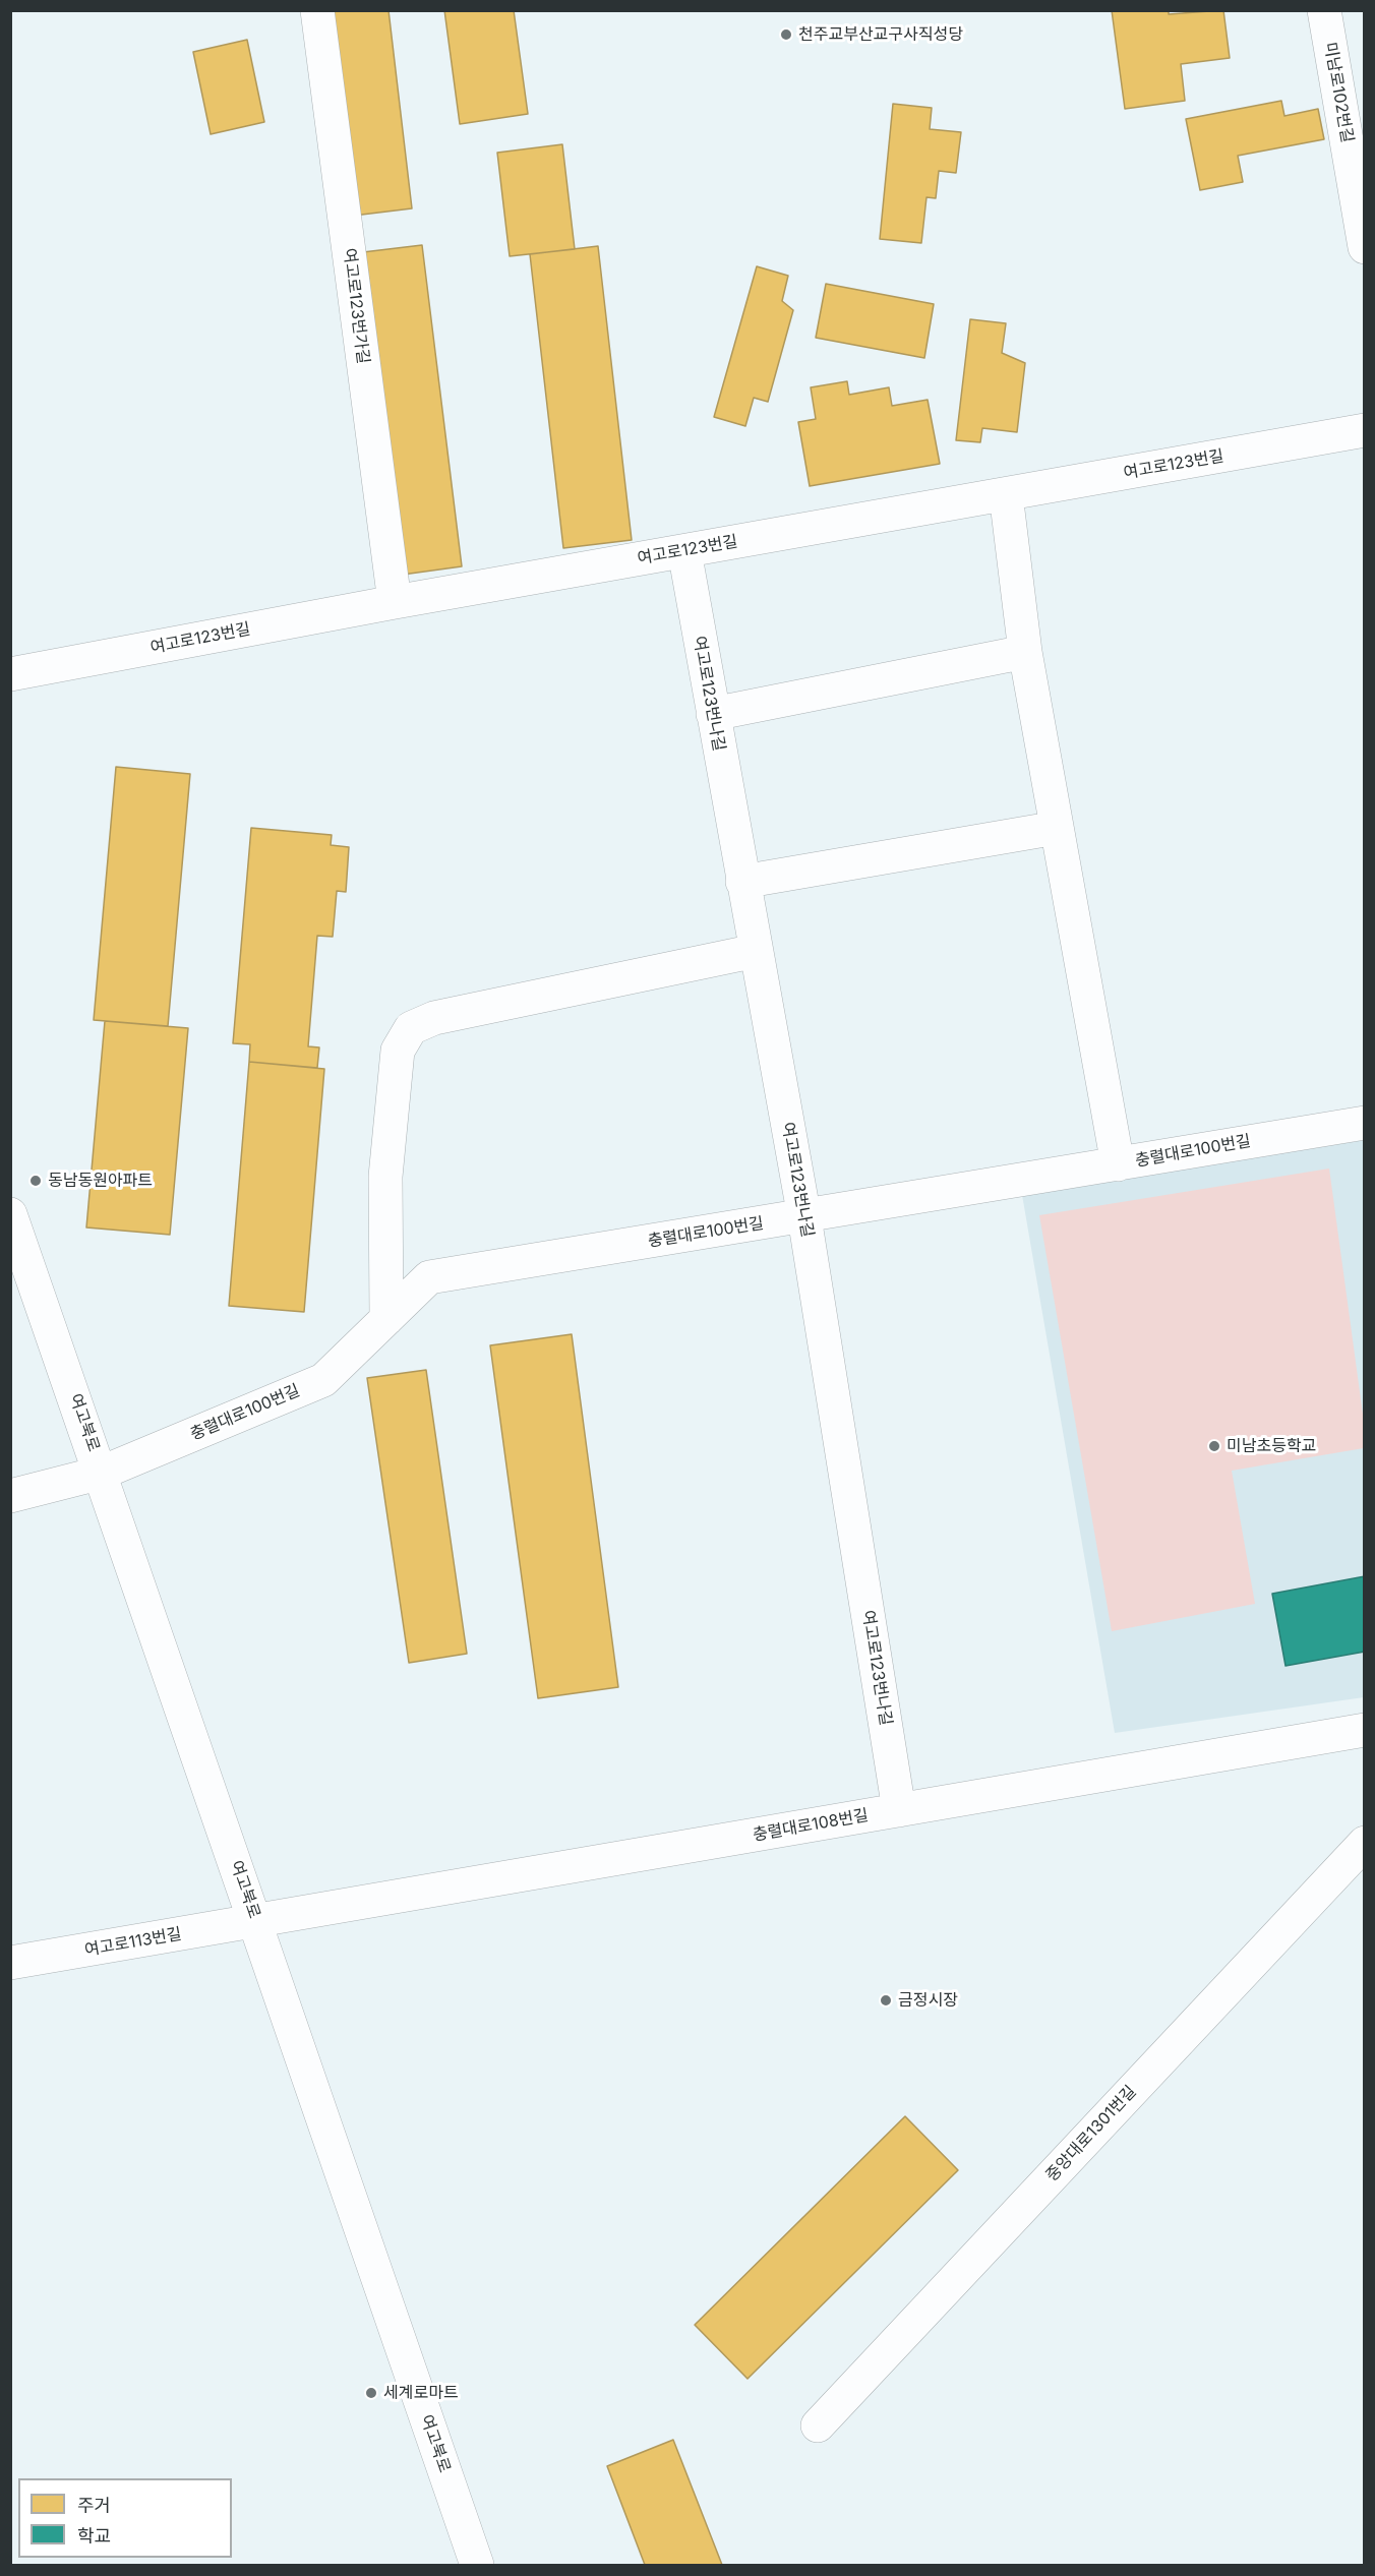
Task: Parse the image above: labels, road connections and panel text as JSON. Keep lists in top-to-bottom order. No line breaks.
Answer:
{"streets":{"street":["미남로102번길","여고로123번가길","여고로123번길","여고로123번나길","충렬대로100번길","여고북로","충렬대로108번길","여고로113번길","중앙대로1301번길"]},"crossings":[["여고로123번가길","여고로123번길"],["여고로123번길","여고로123번나길"],["여고로123번나길","충렬대로100번길"],["여고로123번나길","충렬대로108번길"],["충렬대로100번길","여고북로"],["여고북로","충렬대로108번길"],["여고북로","여고로113번길"],["충렬대로108번길","여고로113번길"]],"places":["천주교부산교구사직성당","동남동원아파트","미남초등학교","금정시장","세계로마트"],"legend":["주거","학교"]}
